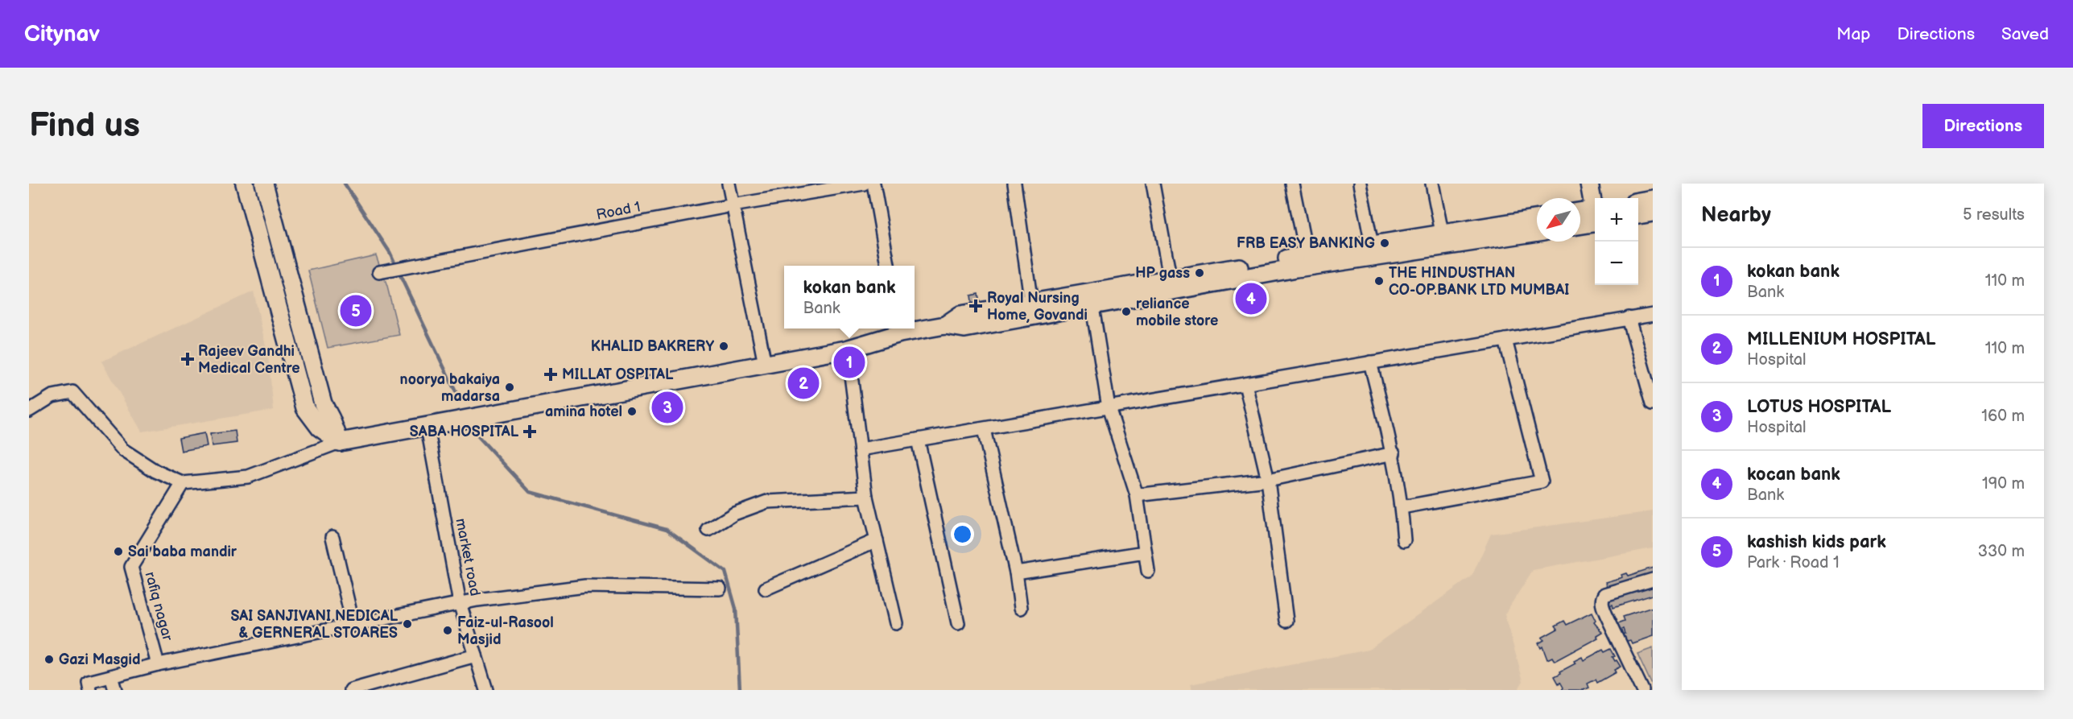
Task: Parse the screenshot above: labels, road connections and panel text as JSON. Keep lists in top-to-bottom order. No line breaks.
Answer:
{"streets":{"street":["Road 1","market road","rafiq nagar"]},"places":{"other":["FRB EASY BANKING","HP gass","THE HINDUSTHAN CO-OP.BANK LTD MUMBAI","reliance mobile store","KHALID BAKRERY","noorya bakaiya madarsa","amina hotel","Sai baba mandir","SAI SANJIVANI NEDICAL & GERNERAL STOARES","Faiz-ul-Rasool Masjid","Gazi Masgid"],"health":["Royal Nursing Home, Govandi","Rajeev Gandhi Medical Centre","MILLAT OSPITAL","SABA HOSPITAL"]},"north":"bottom left","page":{"header":"Citynav","nav":["Map","Directions","Saved"],"buttons":"Directions","title":"Find us","heading":["Nearby","5 results"],"map_buttons":["+","−"],"list":[{"mark":"1","name":"kokan bank","note":"Bank","value":"110 m"},{"mark":"2","name":"MILLENIUM HOSPITAL","note":"Hospital","value":"110 m"},{"mark":"3","name":"LOTUS HOSPITAL","note":"Hospital","value":"160 m"},{"mark":"4","name":"kocan bank","note":"Bank","value":"190 m"},{"mark":"5","name":"kashish kids park","note":"Park · Road 1","value":"330 m"}],"popup":["kokan bank","Bank"],"pins":["4","5","1","2","3"]}}
